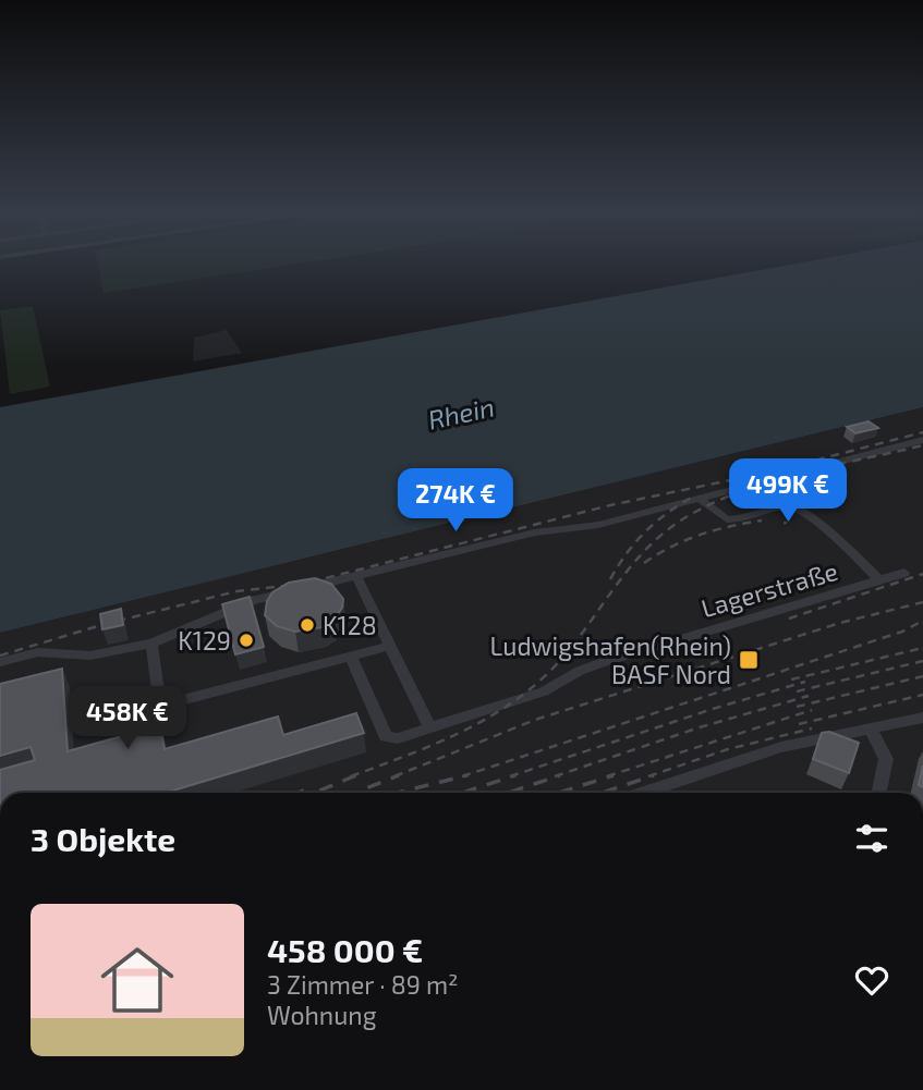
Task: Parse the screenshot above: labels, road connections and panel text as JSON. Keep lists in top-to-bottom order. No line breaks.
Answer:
{"streets":{"street":["Lagerstraße"]},"water":["Rhein"],"places":{"other":["K128","K129"],"transit":["Ludwigshafen(Rhein) BASF Nord"]},"page":{"price":["499K €","274K €","458K €"],"heading":"3 Objekte","list":[{"name":"458 000 €","note":"3 Zimmer · 89 m² · Wohnung"}]}}
